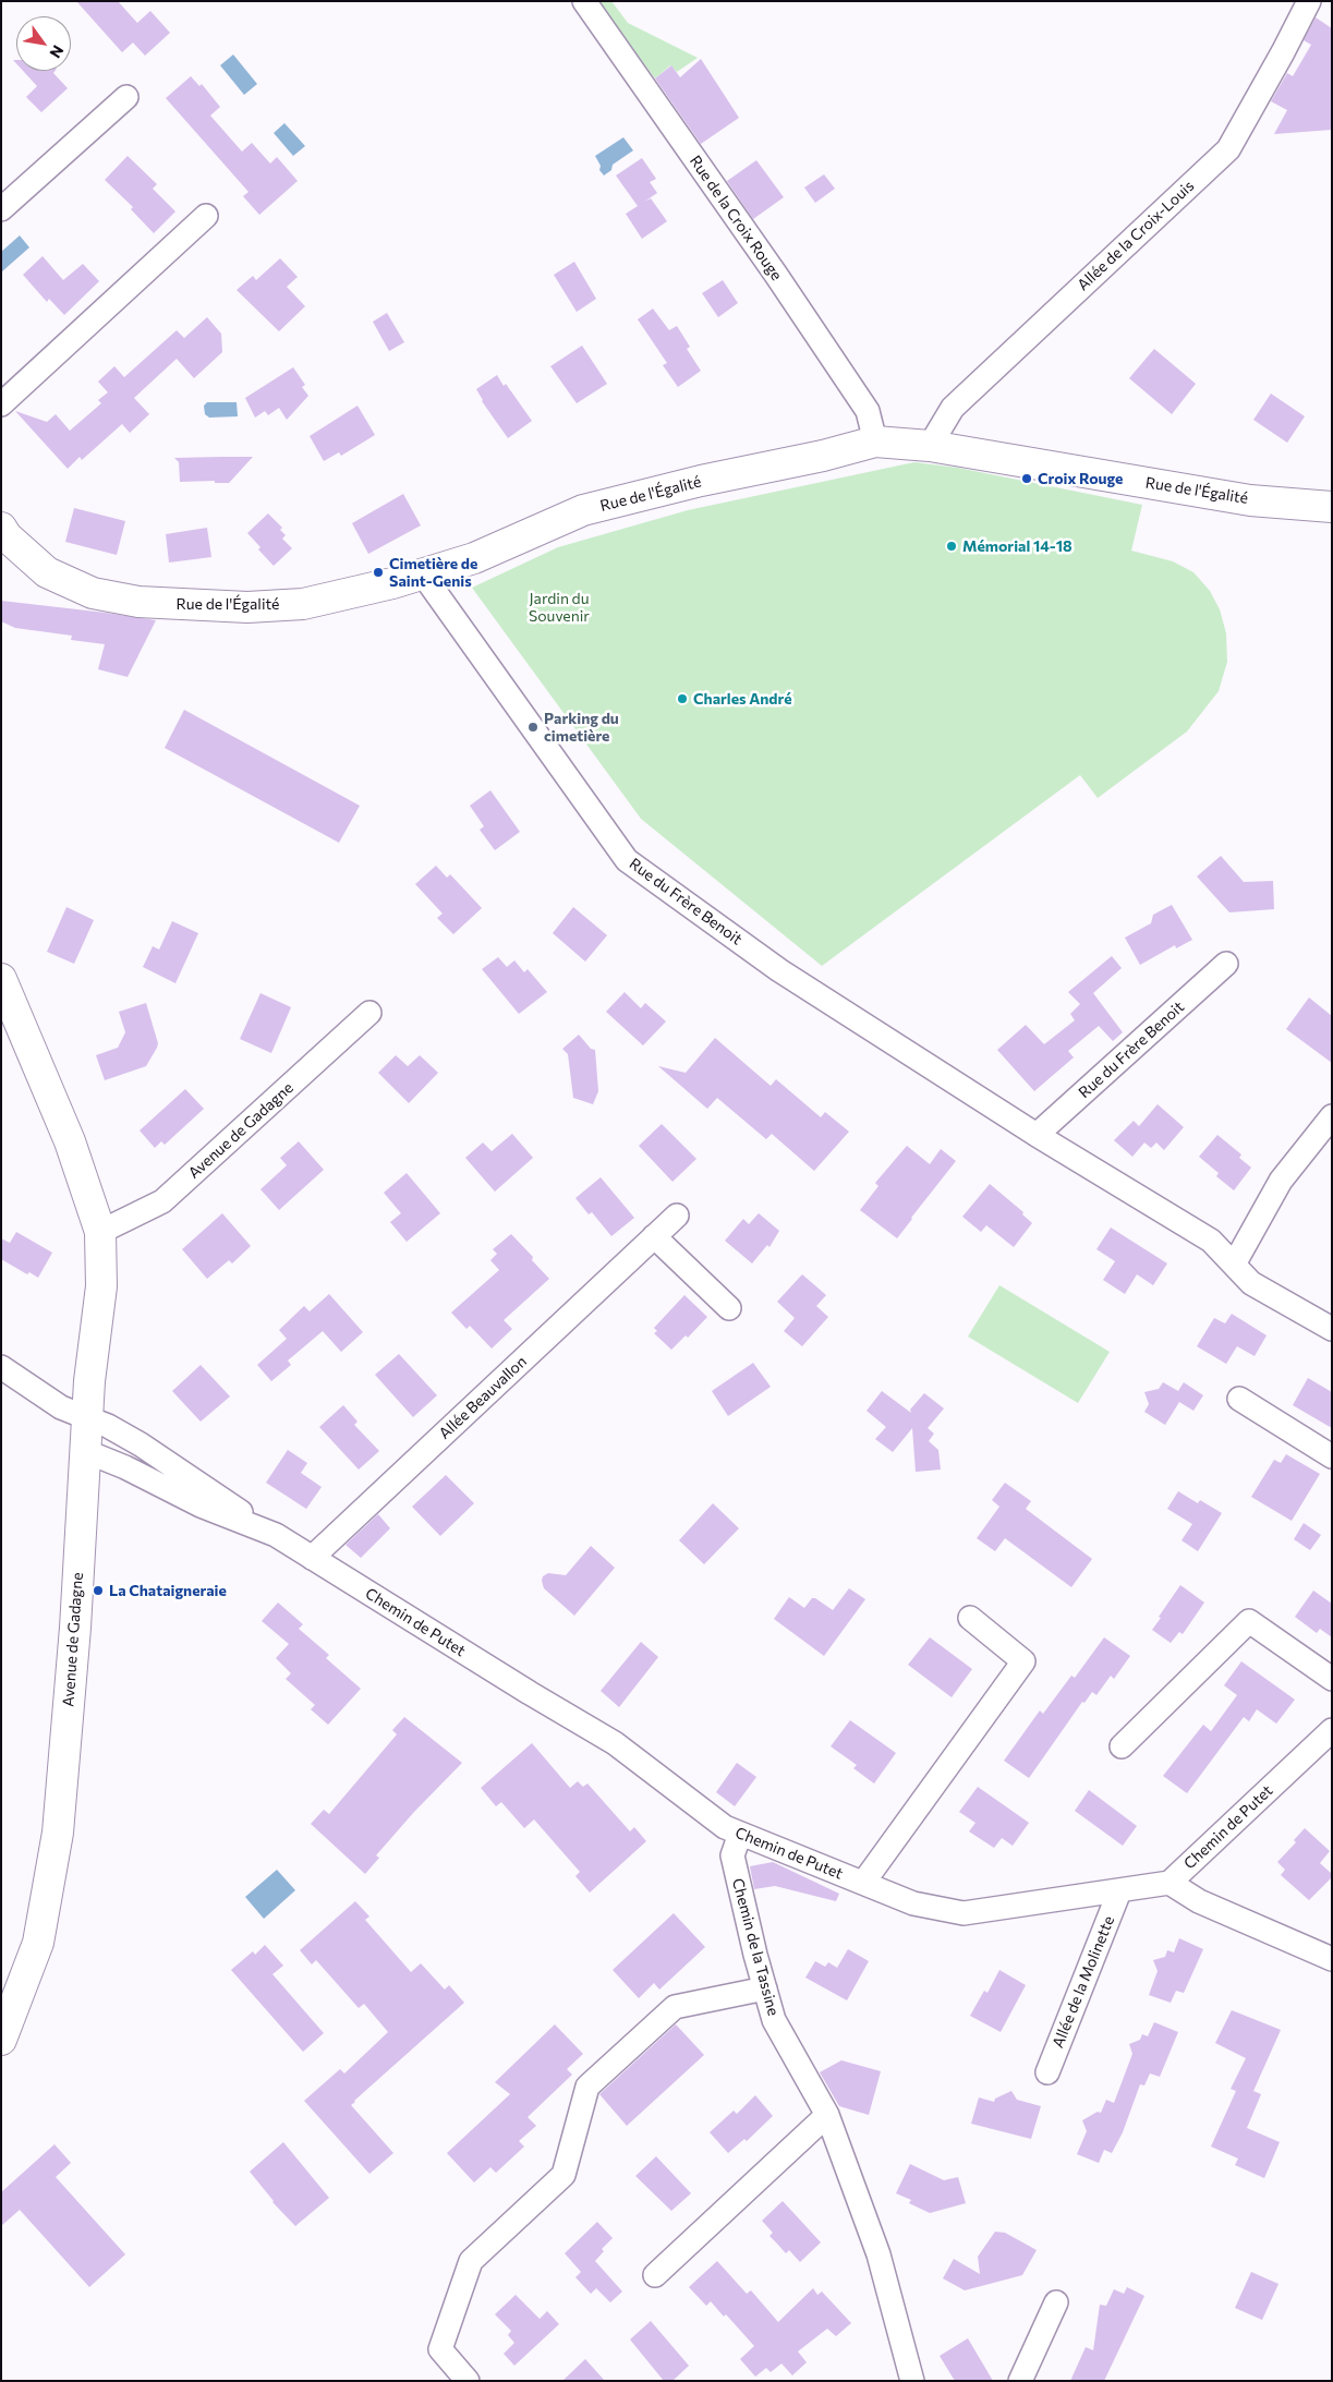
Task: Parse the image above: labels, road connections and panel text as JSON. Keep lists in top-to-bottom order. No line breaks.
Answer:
{"streets":{"street":["Rue de la Croix Rouge","Allée de la Croix-Louis","Rue de l'Égalité","Rue du Frère Benoit","Avenue de Gadagne","Allée Beauvallon","Chemin de Putet","Chemin de la Tassine","Allée de la Molinette"]},"crossings":[["Rue de la Croix Rouge","Rue de l'Égalité"],["Allée de la Croix-Louis","Rue de l'Égalité"],["Rue de l'Égalité","Rue du Frère Benoit"],["Avenue de Gadagne","Chemin de Putet"],["Allée Beauvallon","Chemin de Putet"],["Chemin de Putet","Chemin de la Tassine"],["Chemin de Putet","Allée de la Molinette"]],"parks":["Jardin du Souvenir"],"places":["Croix Rouge","Mémorial 14-18","Cimetière de Saint-Genis","Charles André","Parking du cimetière","La Chataigneraie"],"north":"bottom right"}
